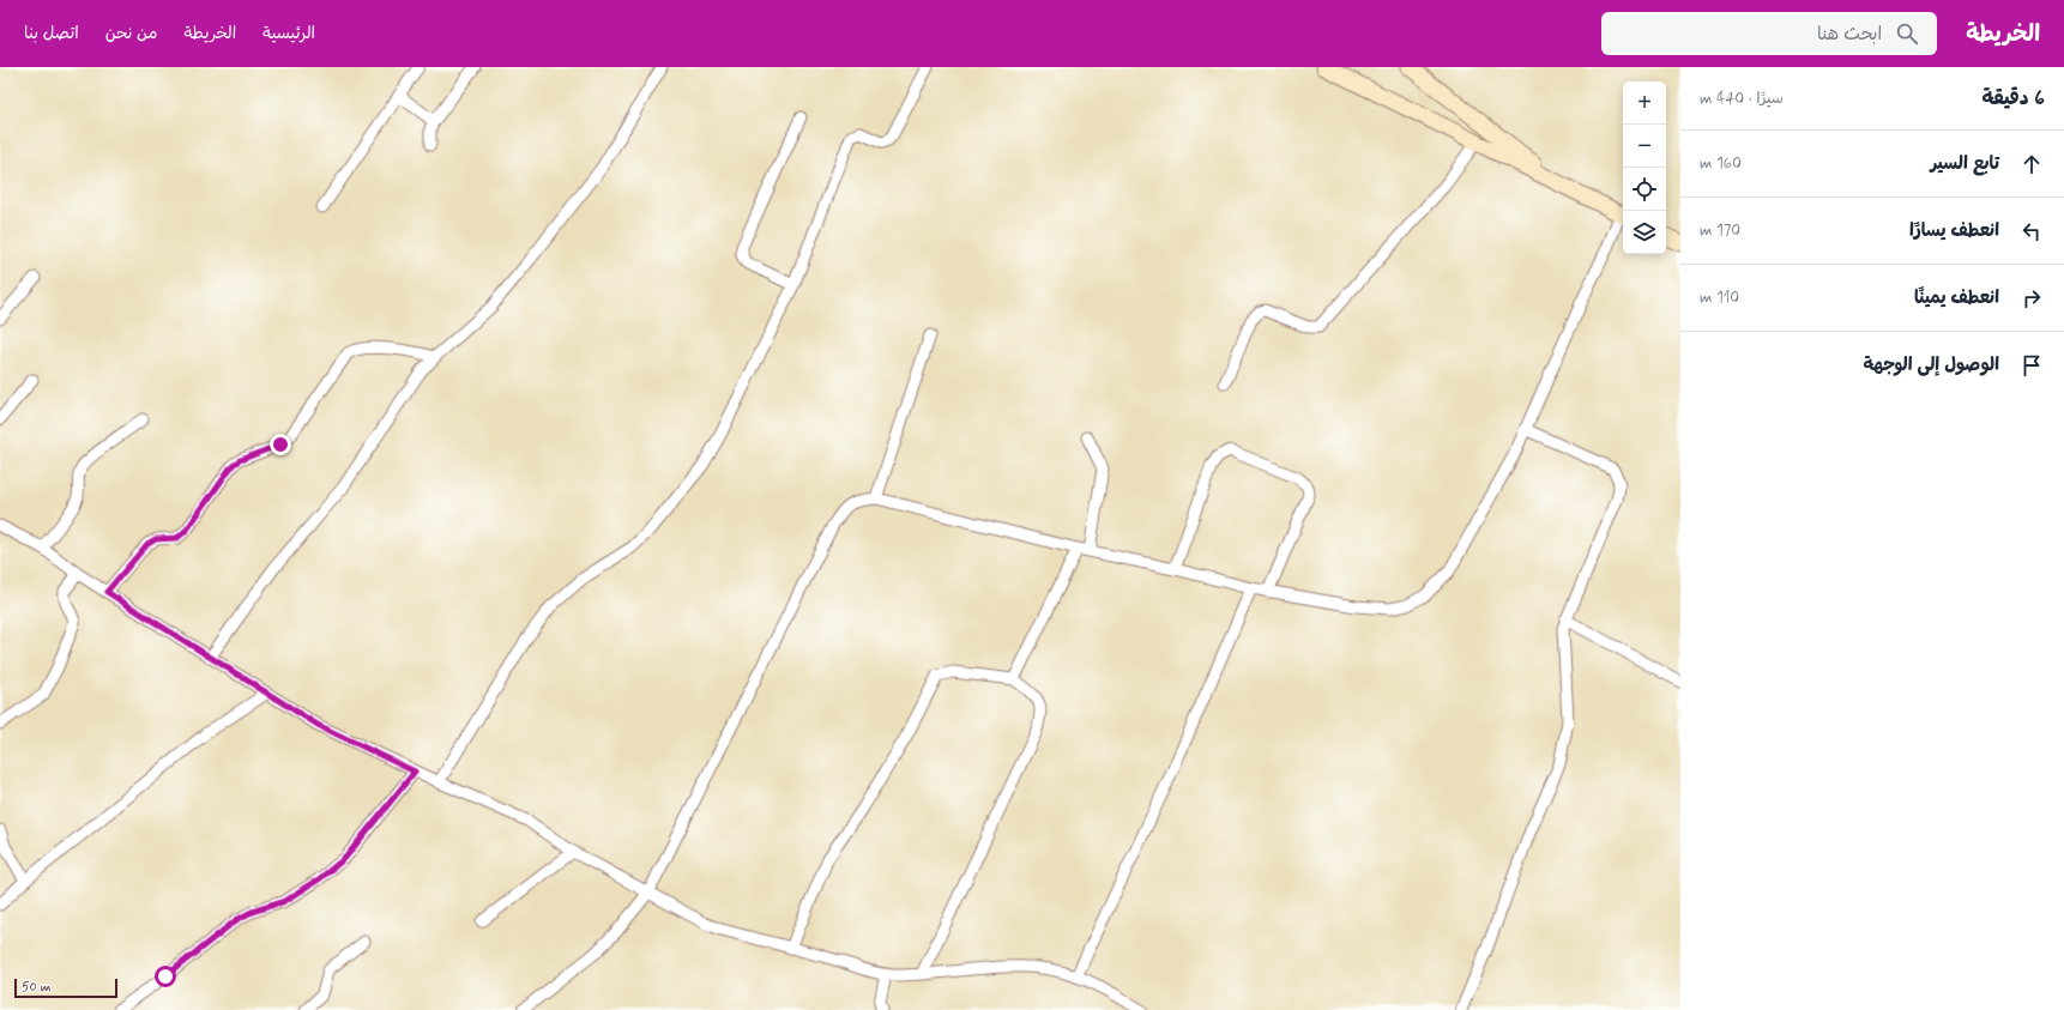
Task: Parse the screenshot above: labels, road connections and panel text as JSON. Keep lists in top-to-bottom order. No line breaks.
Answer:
{"scale_bar":"50 m","page":{"header":"الخريطة","search":"ابحث هنا","nav":["الرئيسية","الخريطة","من نحن","اتصل بنا"],"heading":["6 دقيقة","سيرًا · 440 m"],"map_buttons":["+","−"],"list":[["تابع السير","160 m"],["انعطف يسارًا","170 m"],["انعطف يمينًا","110 m"],"الوصول إلى الوجهة"],"scale":"50 m"}}
